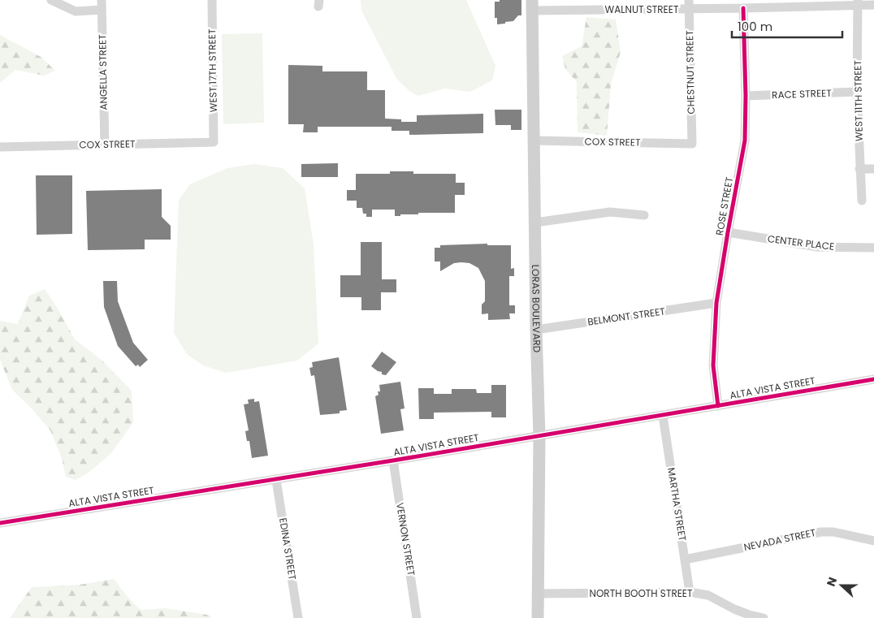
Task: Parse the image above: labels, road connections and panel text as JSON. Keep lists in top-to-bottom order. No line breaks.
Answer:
{"streets":{"main road":["LORAS BOULEVARD"],"street":["WALNUT STREET","WEST 17TH STREET","ANGELLA STREET","CHESTNUT STREET","RACE STREET","WEST 11TH STREET","COX STREET","ROSE STREET","CENTER PLACE","BELMONT STREET","ALTA VISTA STREET","MARTHA STREET","VERNON STREET","NEVADA STREET","EDINA STREET","NORTH BOOTH STREET"]},"crossings":[["WALNUT STREET","CHESTNUT STREET"],["WALNUT STREET","WEST 11TH STREET"],["WALNUT STREET","ROSE STREET"],["WALNUT STREET","LORAS BOULEVARD"],["WEST 17TH STREET","COX STREET"],["ANGELLA STREET","COX STREET"],["CHESTNUT STREET","COX STREET"],["RACE STREET","WEST 11TH STREET"],["RACE STREET","ROSE STREET"],["COX STREET","LORAS BOULEVARD"],["ROSE STREET","CENTER PLACE"],["ROSE STREET","BELMONT STREET"],["ROSE STREET","ALTA VISTA STREET"],["LORAS BOULEVARD","BELMONT STREET"],["LORAS BOULEVARD","ALTA VISTA STREET"],["LORAS BOULEVARD","NORTH BOOTH STREET"],["ALTA VISTA STREET","MARTHA STREET"],["ALTA VISTA STREET","VERNON STREET"],["ALTA VISTA STREET","EDINA STREET"],["MARTHA STREET","NEVADA STREET"],["MARTHA STREET","NORTH BOOTH STREET"]],"scale_bar":"100 m","north":"left"}
